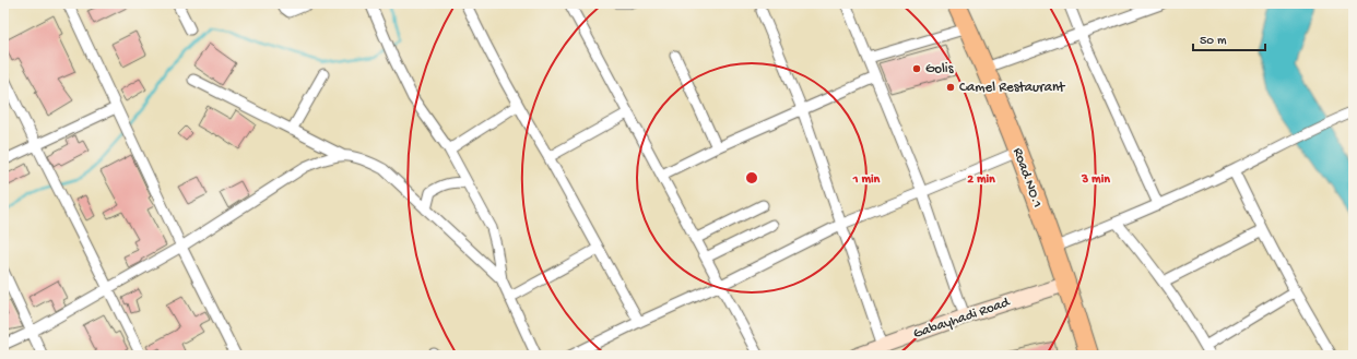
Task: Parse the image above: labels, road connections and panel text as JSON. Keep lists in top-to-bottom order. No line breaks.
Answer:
{"streets":{"highway":["Road NO.1"],"street":["Gabayhadi Road"]},"crossings":[["Road NO.1","Gabayhadi Road"]],"places":["Golis","Camel Restaurant"],"scale_bar":"50 m","rings":["1 min","2 min","3 min"]}
